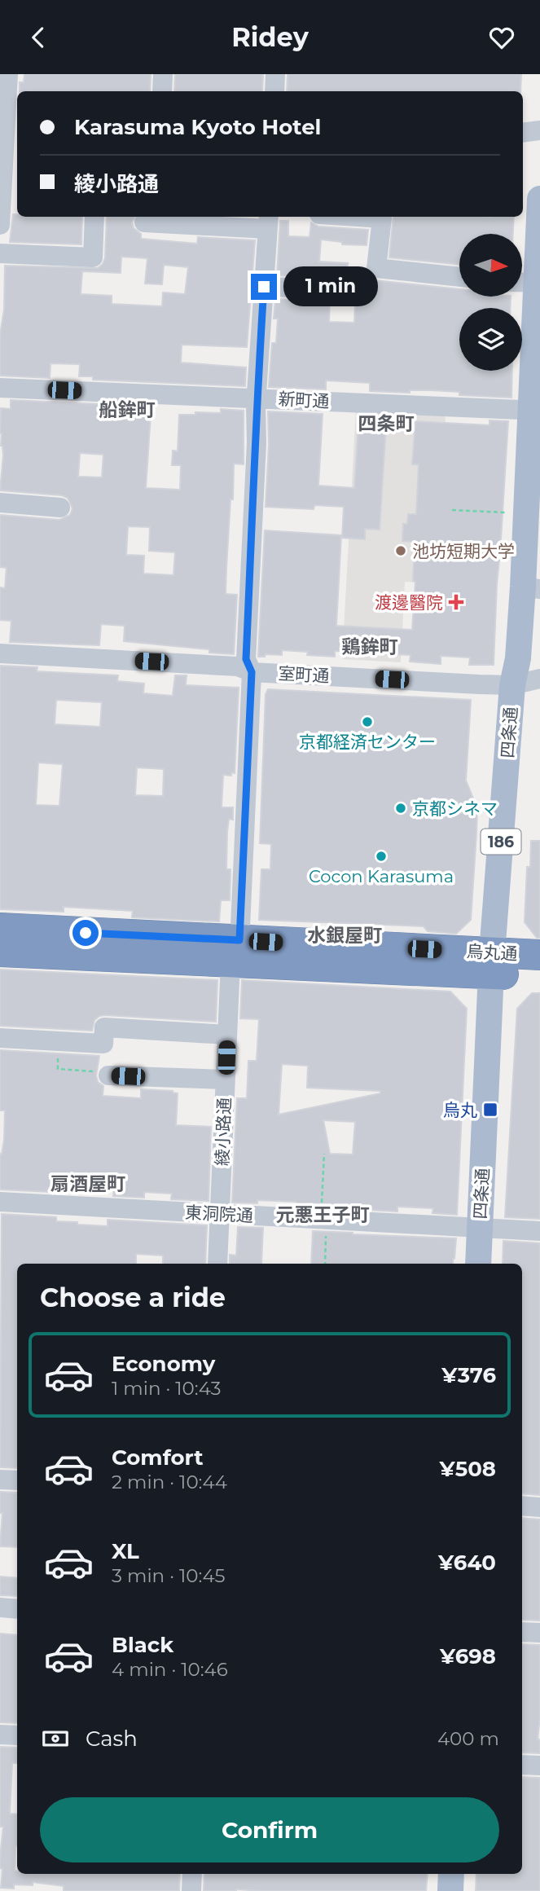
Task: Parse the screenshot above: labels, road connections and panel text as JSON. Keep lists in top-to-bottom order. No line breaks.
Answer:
{"streets":{"highway":["烏丸通"],"main road":["四条通","186"],"street":["新町通","室町通","綾小路通","東洞院通"]},"crossings":[["新町通","四条通"],["新町通","綾小路通"],["室町通","四条通"],["室町通","綾小路通"],["四条通","烏丸通"],["四条通","東洞院通"],["烏丸通","綾小路通"],["綾小路通","東洞院通"]],"districts":["船鉾町","四条町","鶏鉾町","水銀屋町","扇酒屋町","元悪王子町"],"places":{"other":["池坊短期大学","京都経済センター","京都シネマ","Cocon Karasuma"],"health":["渡邊醫院"],"transit":["烏丸"]},"north":"right","page":{"header":"Ridey","banner":["Karasuma Kyoto Hotel","綾小路通"],"bubble":"1 min","heading":"Choose a ride","list":[{"name":"Economy","note":"1 min · 10:43","value":"¥376"},{"name":"Comfort","note":"2 min · 10:44","value":"¥508"},{"name":"XL","note":"3 min · 10:45","value":"¥640"},{"name":"Black","note":"4 min · 10:46","value":"¥698"}],"pay":["Cash","400 m"],"buttons":"Confirm"}}
